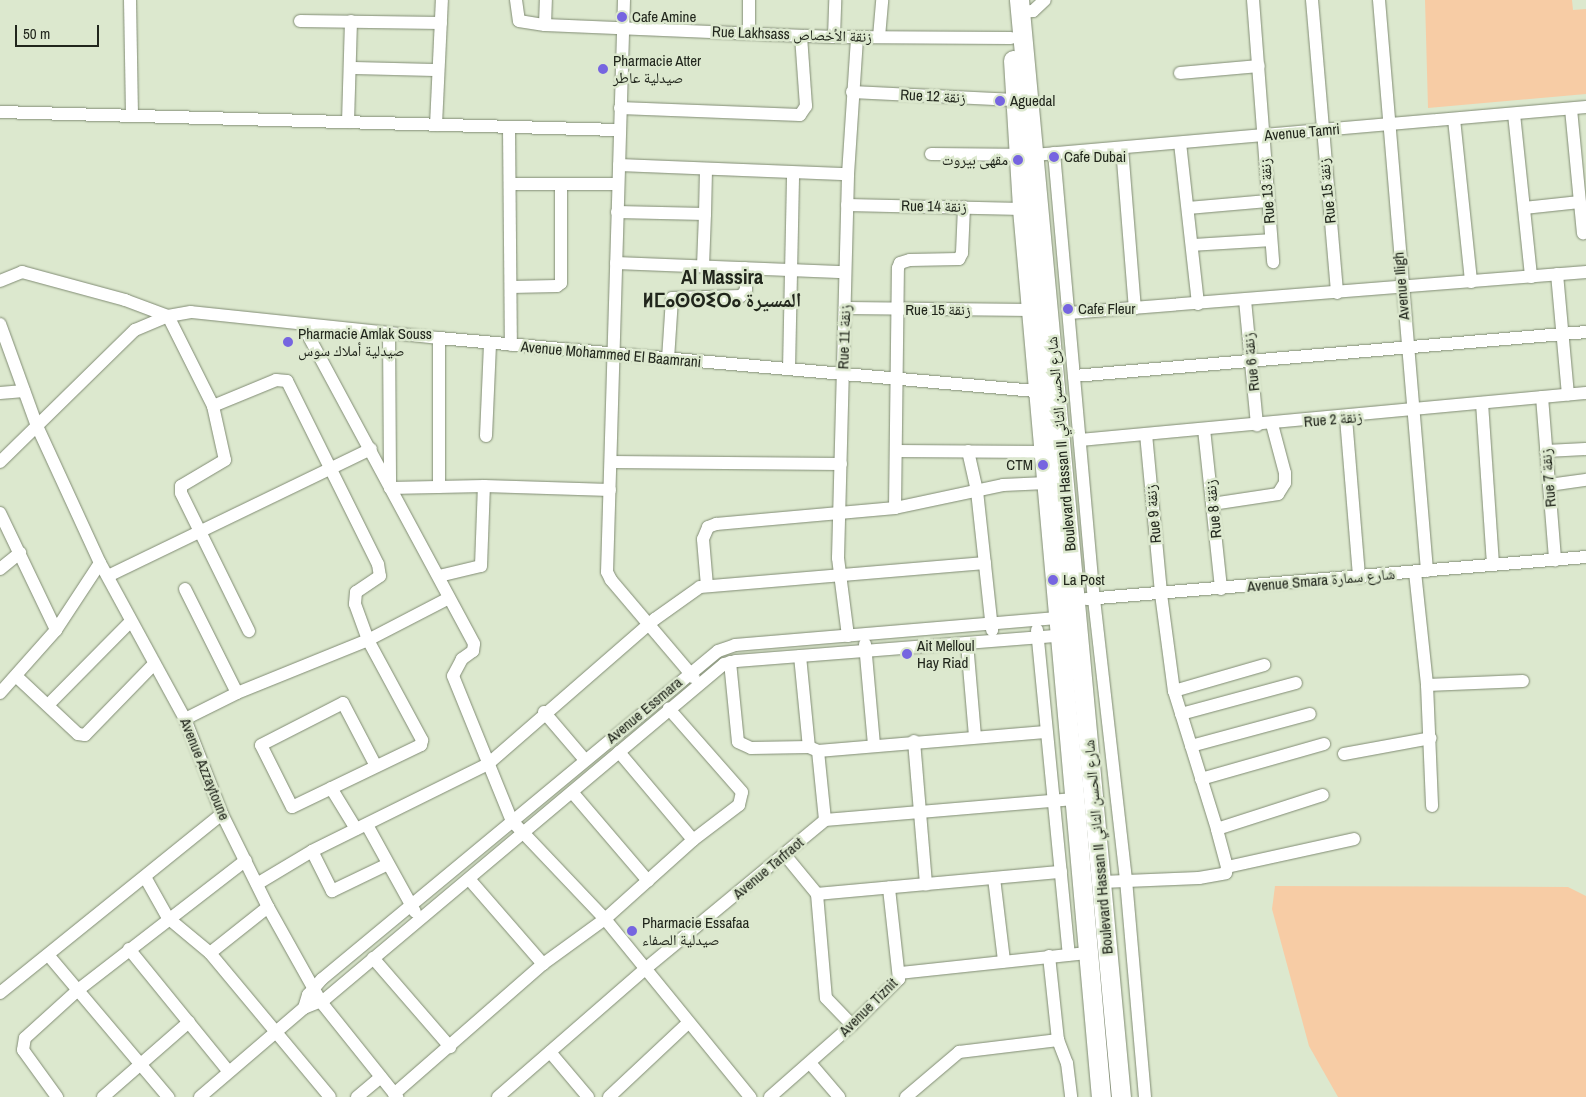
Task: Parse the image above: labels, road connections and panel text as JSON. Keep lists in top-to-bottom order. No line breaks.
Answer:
{"streets":{"main road":["Boulevard Hassan II شارع الحسن الثاني"],"street":["Rue Lakhsass زنقة الأخصاص","Rue 12 زنقة","Avenue Tamri","Rue 13 زنقة","Rue 15 زنقة","Rue 14 زنقة","Avenue Iligh","Rue 11 زنقة","Avenue Mohammed El Baamrani","Rue 6 زنقة","Rue 2 زنقة","Rue 7 زنقة","Rue 8 زنقة","Rue 9 زنقة","Avenue Smara شارع سمارة","Avenue Essmara","Avenue Azzaytoune","Avenue Tarfraot","Avenue Tiznit"]},"crossings":[["Rue Lakhsass زنقة الأخصاص","Rue 11 زنقة"],["Rue Lakhsass زنقة الأخصاص","Boulevard Hassan II شارع الحسن الثاني"],["Rue 12 زنقة","Rue 11 زنقة"],["Rue 12 زنقة","Boulevard Hassan II شارع الحسن الثاني"],["Avenue Tamri","Rue 13 زنقة"],["Avenue Tamri","Rue 15 زنقة"],["Avenue Tamri","Avenue Iligh"],["Avenue Tamri","Boulevard Hassan II شارع الحسن الثاني"],["Rue 15 زنقة","Rue 11 زنقة"],["Rue 15 زنقة","Boulevard Hassan II شارع الحسن الثاني"],["Rue 14 زنقة","Rue 11 زنقة"],["Rue 14 زنقة","Boulevard Hassan II شارع الحسن الثاني"],["Avenue Iligh","Rue 2 زنقة"],["Avenue Iligh","Avenue Smara شارع سمارة"],["Rue 11 زنقة","Avenue Mohammed El Baamrani"],["Rue 11 زنقة","Avenue Essmara"],["Avenue Mohammed El Baamrani","Boulevard Hassan II شارع الحسن الثاني"],["Avenue Mohammed El Baamrani","Avenue Azzaytoune"],["Rue 6 زنقة","Rue 2 زنقة"],["Rue 2 زنقة","Rue 7 زنقة"],["Rue 2 زنقة","Rue 8 زنقة"],["Rue 2 زنقة","Rue 9 زنقة"],["Boulevard Hassan II شارع الحسن الثاني","Avenue Smara شارع سمارة"],["Boulevard Hassan II شارع الحسن الثاني","Avenue Essmara"],["Rue 7 زنقة","Avenue Smara شارع سمارة"],["Rue 8 زنقة","Avenue Smara شارع سمارة"],["Rue 9 زنقة","Avenue Smara شارع سمارة"],["Avenue Smara شارع سمارة","Avenue Essmara"],["Avenue Essmara","Avenue Azzaytoune"]],"districts":["Al Massira ⵍⵎⴰⵙⵙⵉⵔⴰ المسيرة"],"places":["Cafe Amine","Pharmacie Atter صيدلية عاطر","Aguedal","Cafe Dubai","مقهى بيروت","Cafe Fleur","Pharmacie Amlak Souss صيدلية أملاك سوس","CTM","La Post","Ait Melloul Hay Riad","Pharmacie Essafaa صيدلية الصفاء"],"scale_bar":"50 m"}
